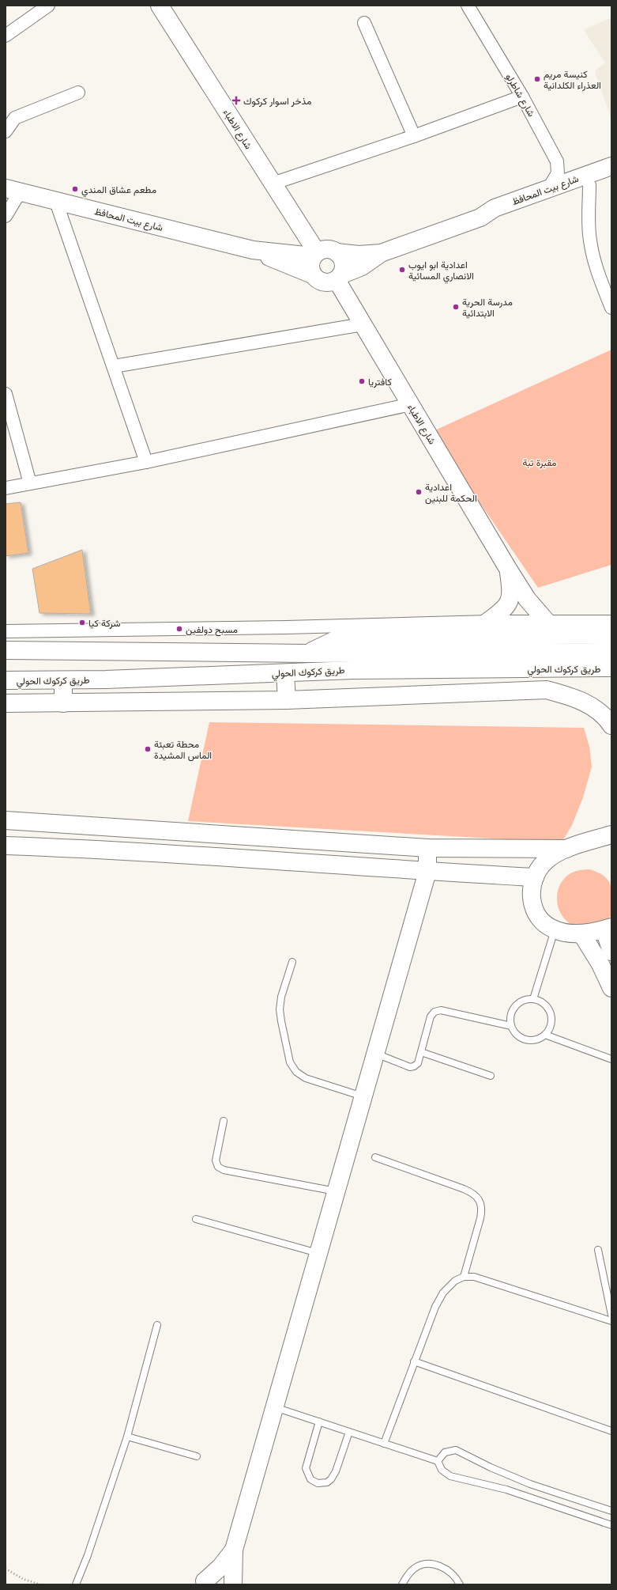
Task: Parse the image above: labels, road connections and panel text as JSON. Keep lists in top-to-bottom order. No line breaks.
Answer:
{"streets":{"main road":["شارع الاطباء","شارع بيت المحافظ","طريق كركوك الحولي"],"street":["شارع شاطرلو"]},"crossings":[["شارع شاطرلو","شارع بيت المحافظ"],["شارع الاطباء","شارع بيت المحافظ"]],"parks":["مقبرة تبة"],"places":{"other":["كنيسة مريم العذراء الكلدانية","مطعم عشاق المندي","اعدادية ابو ايوب الانصاري المسائية","مدرسة الحرية الابتدائية","کافتریا","اعدادية الحكمة للبنين","شركة كيا","مسبح دولفين","محطة تعبئة الماس المشيدة"],"health":["مذخر اسوار كركوك"]}}
